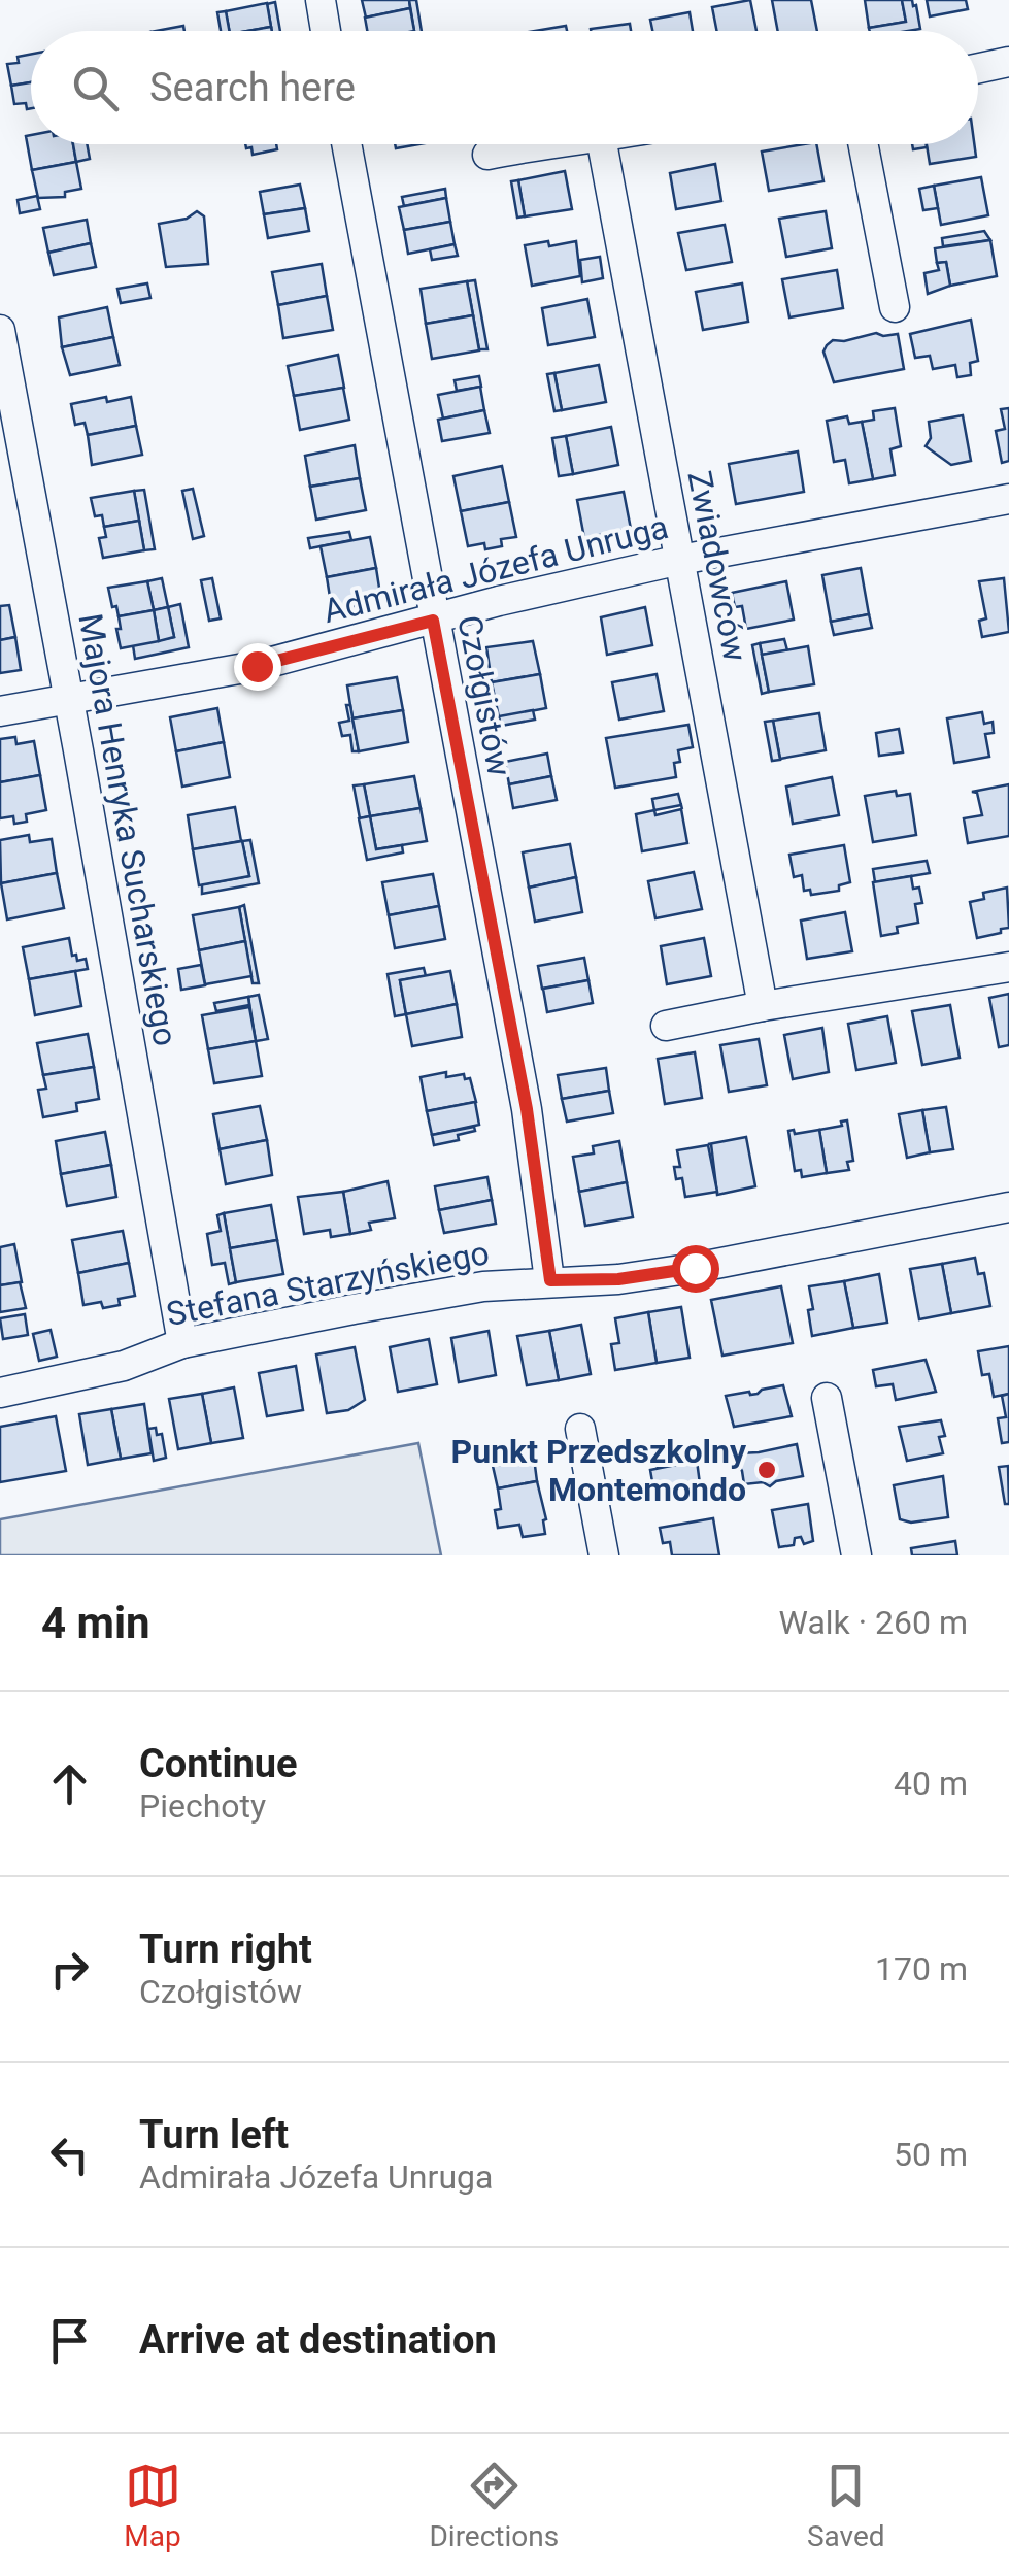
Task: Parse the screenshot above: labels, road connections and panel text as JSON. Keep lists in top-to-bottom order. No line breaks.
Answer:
{"streets":{"street":["Zwiadowców","Admirała Józefa Unruga","Czołgistów","Majora Henryka Sucharskiego","Stefana Starzyńskiego"]},"crossings":[["Zwiadowców","Admirała Józefa Unruga"],["Admirała Józefa Unruga","Czołgistów"],["Admirała Józefa Unruga","Majora Henryka Sucharskiego"],["Czołgistów","Stefana Starzyńskiego"],["Majora Henryka Sucharskiego","Stefana Starzyńskiego"]],"places":["Punkt Przedszkolny Montemondo"],"page":{"search":"Search here","heading":["4 min","Walk · 260 m"],"list":[["Continue","Piechoty","40 m"],["Turn right","Czołgistów","170 m"],["Turn left","Admirała Józefa Unruga","50 m"],"Arrive at destination"],"nav":["Map","Directions","Saved"]}}
